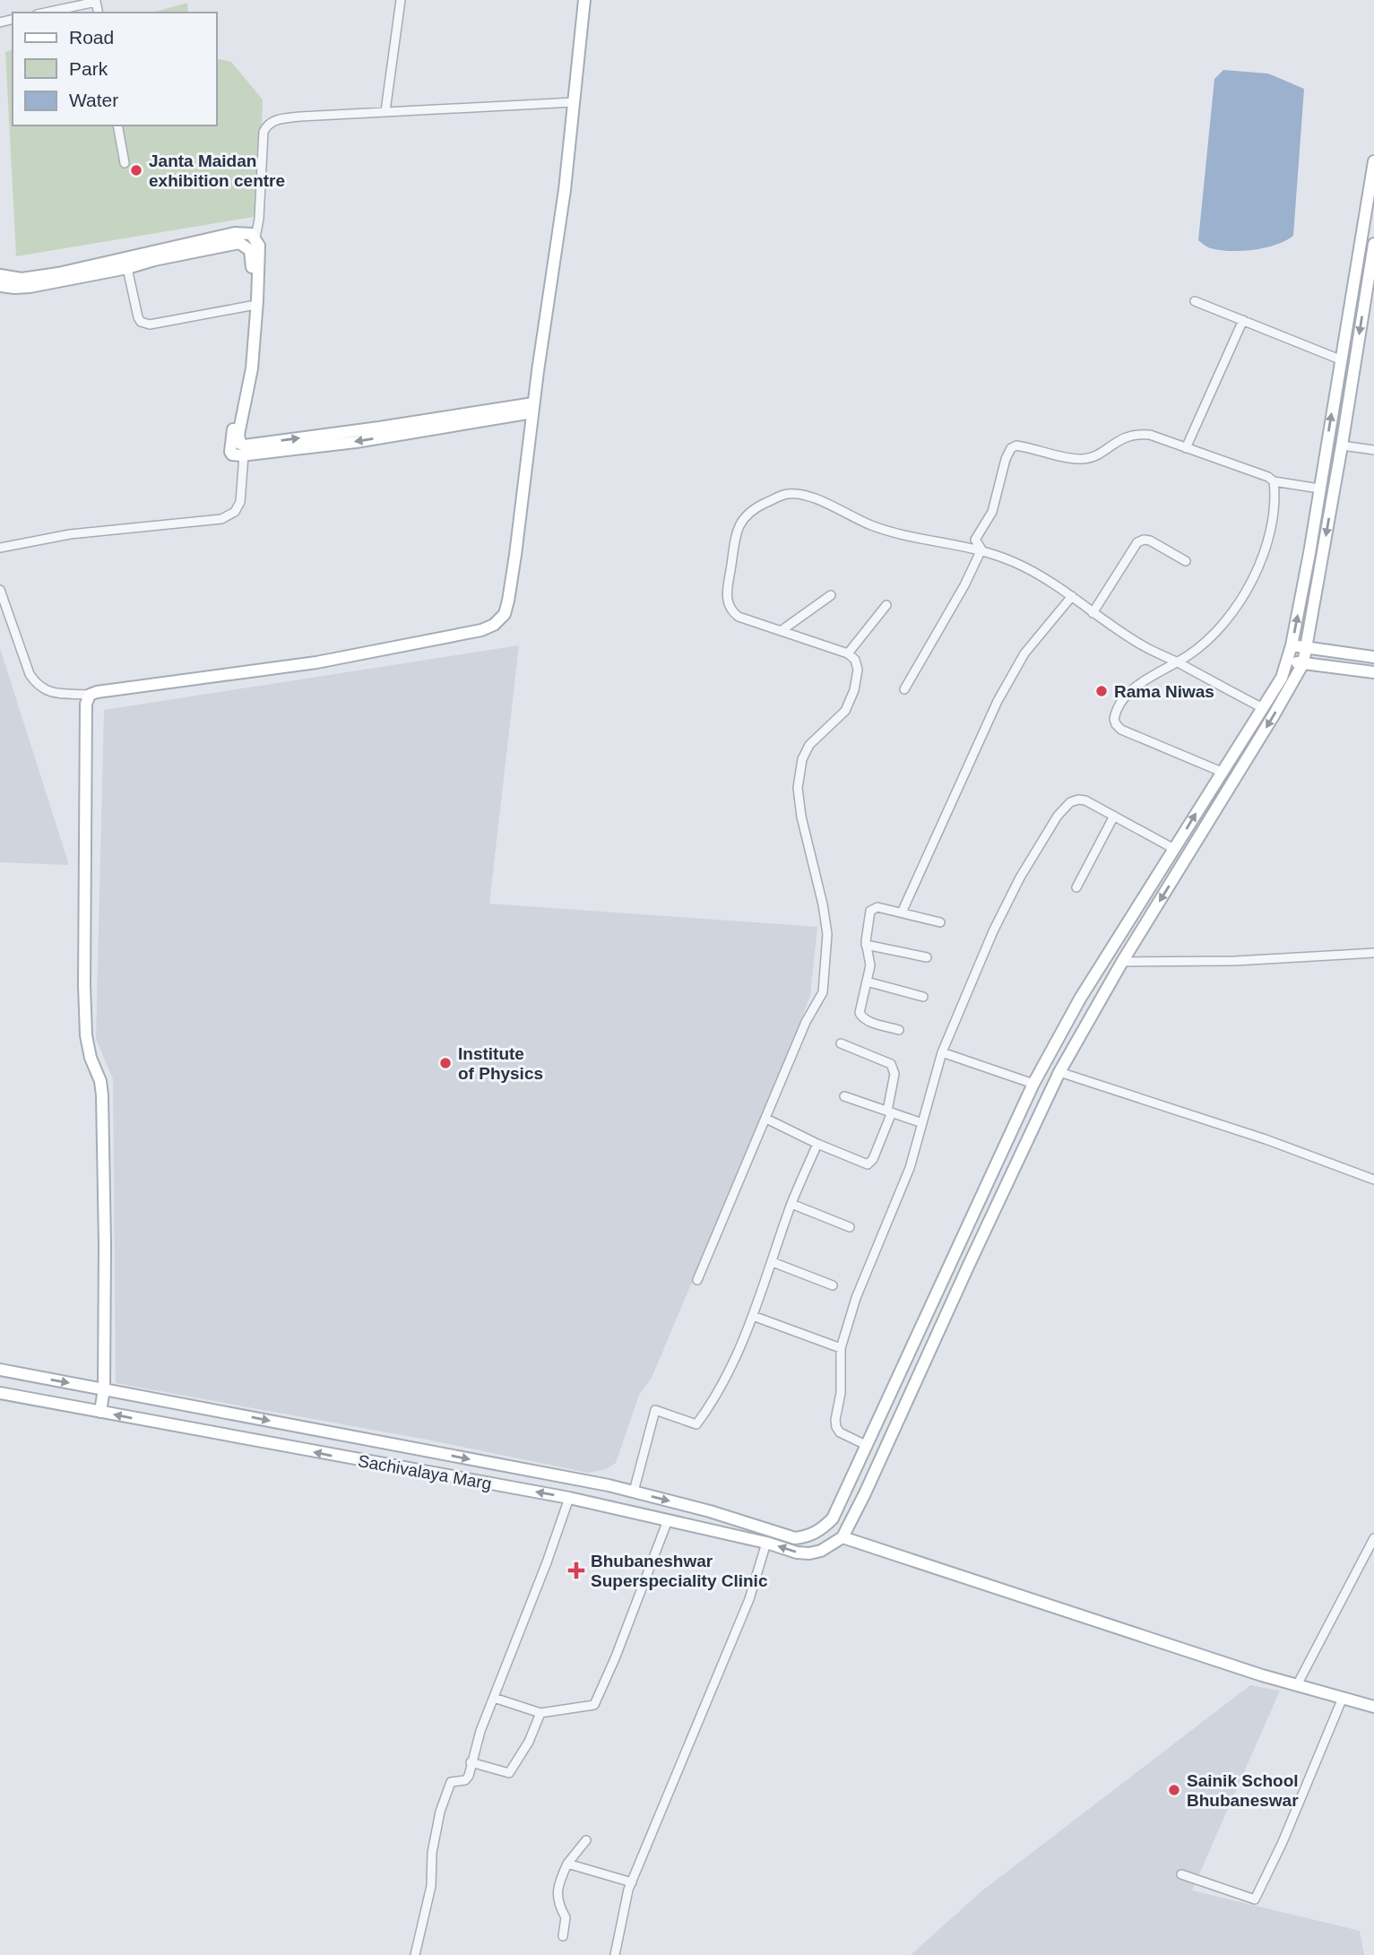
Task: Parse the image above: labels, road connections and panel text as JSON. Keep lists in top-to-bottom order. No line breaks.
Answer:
{"streets":{"main road":["Sachivalaya Marg"]},"places":{"other":["Janta Maidan exhibition centre","Rama Niwas","Institute of Physics","Sainik School Bhubaneswar"],"health":["Bhubaneshwar Superspeciality Clinic"]},"legend":["Road","Park","Water"]}
